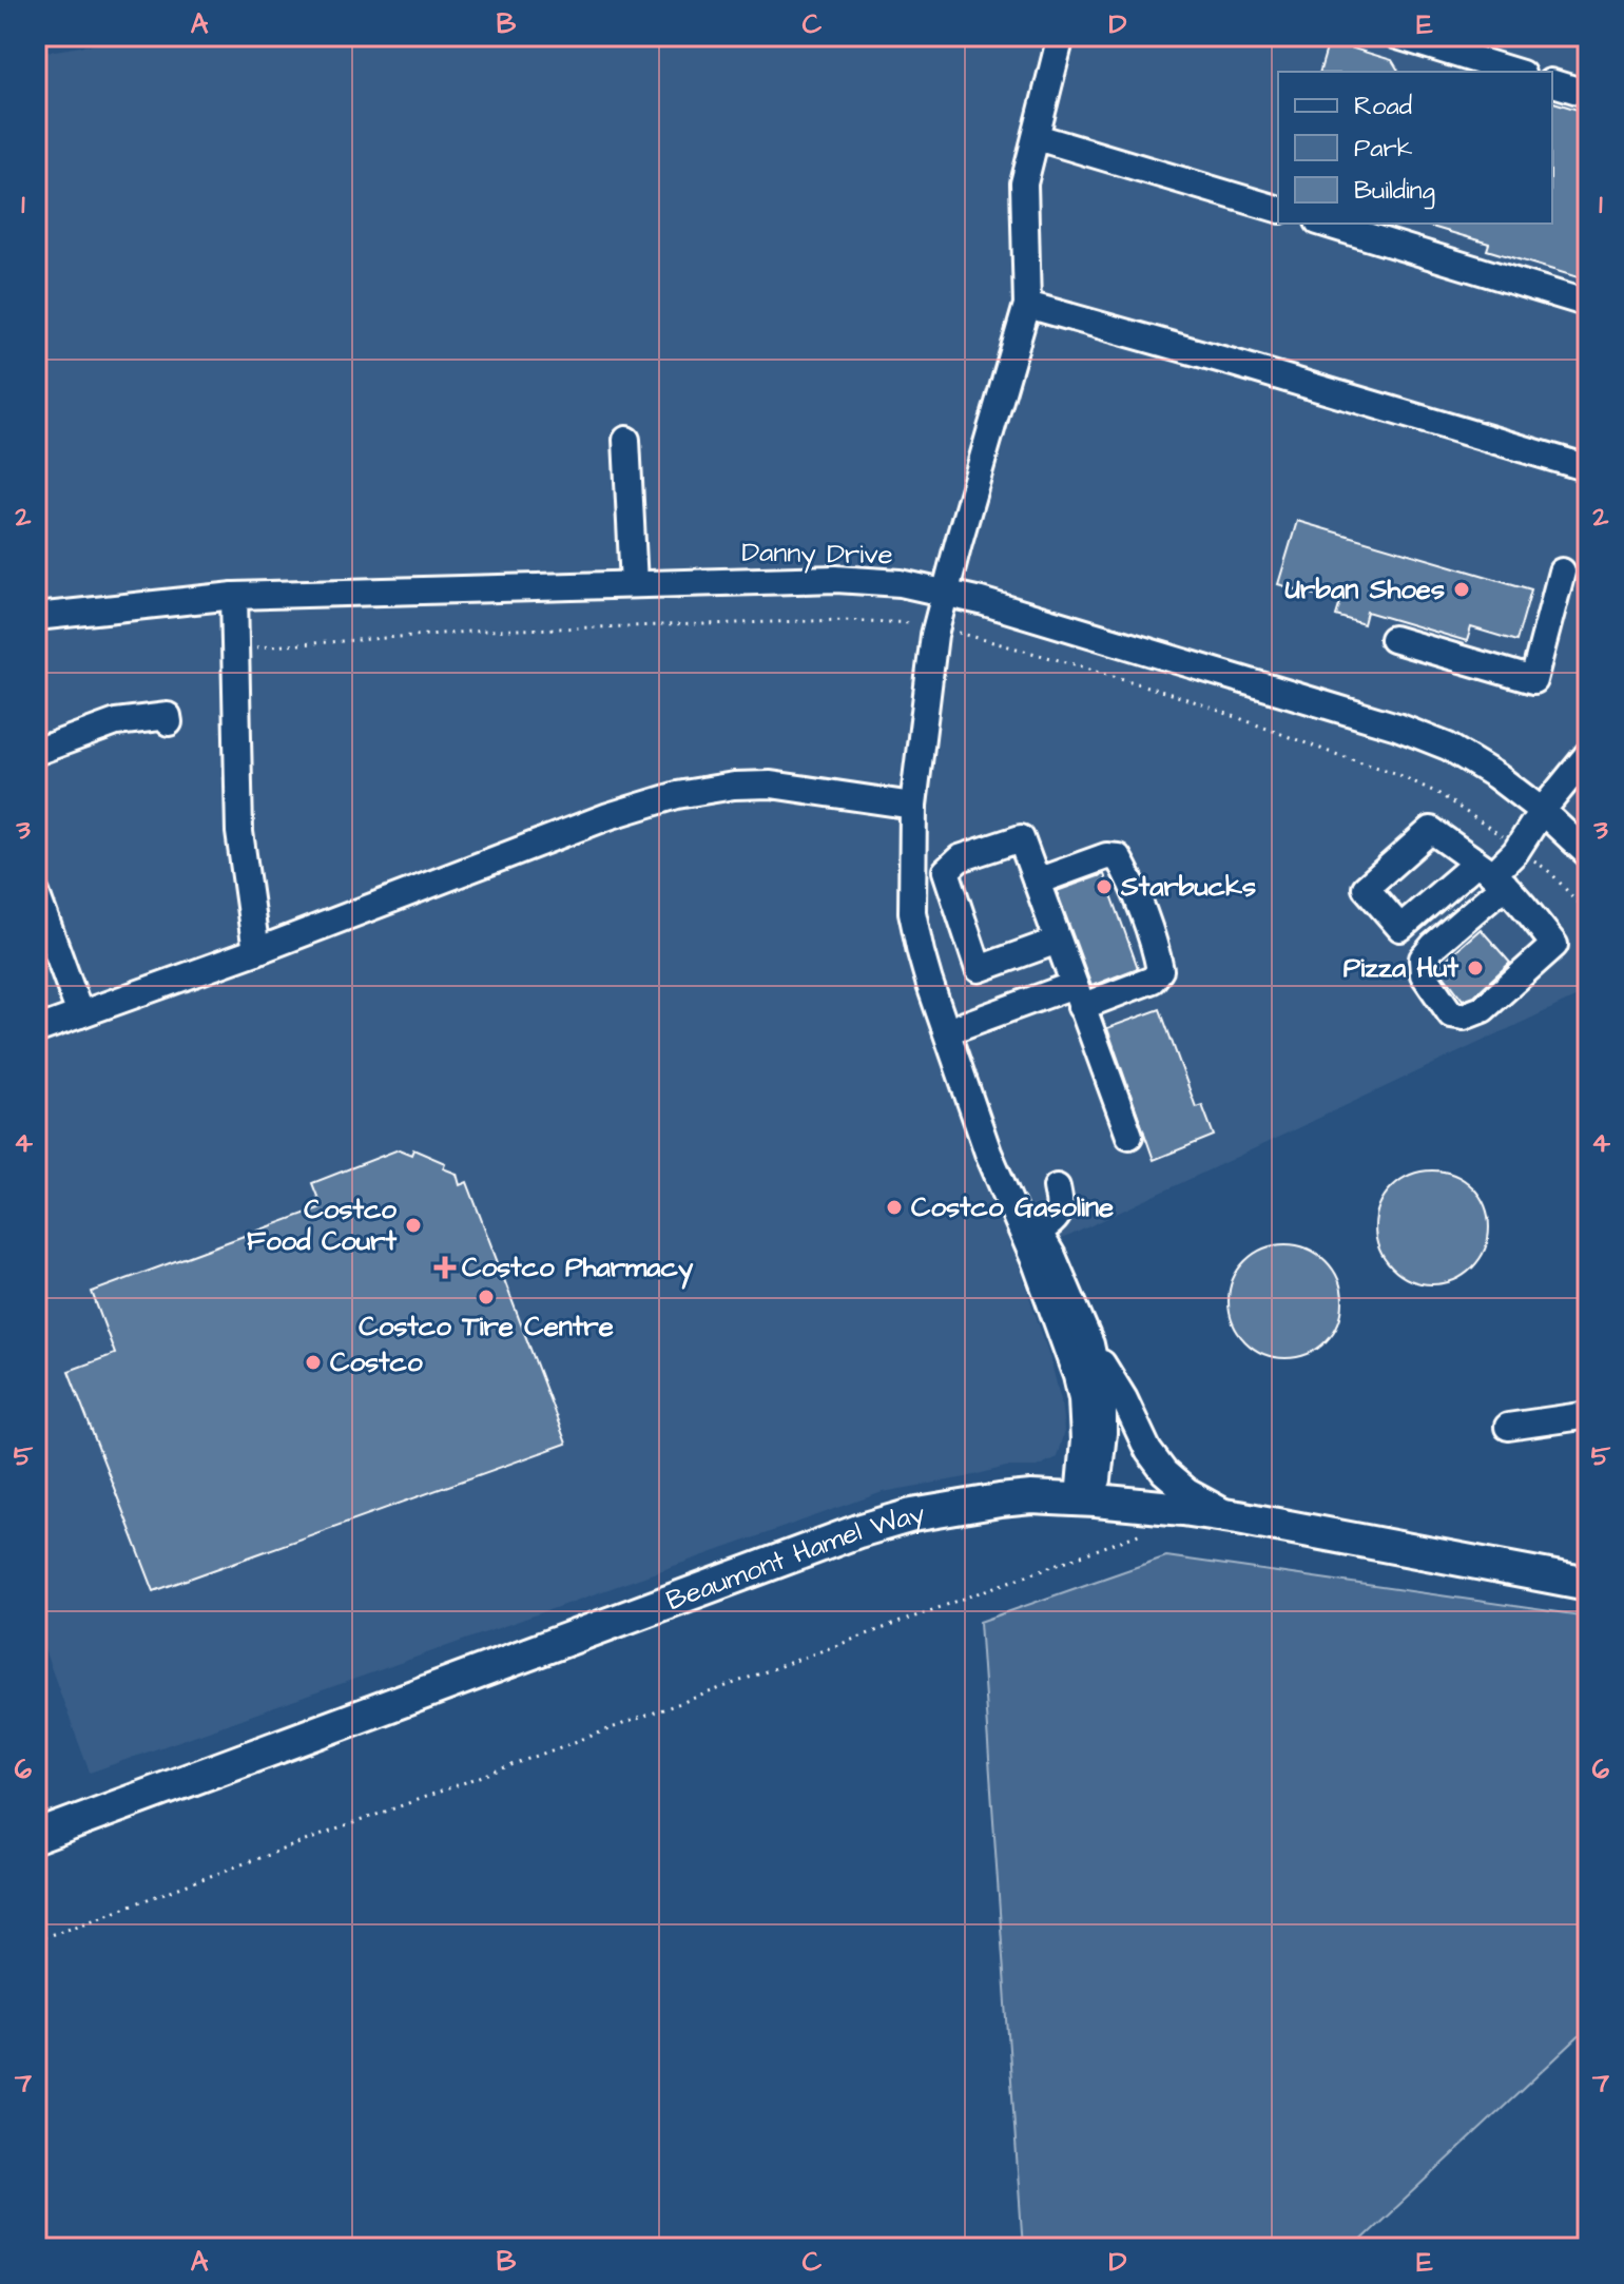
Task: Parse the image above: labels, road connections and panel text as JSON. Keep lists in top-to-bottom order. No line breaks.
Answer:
{"streets":{"main road":["Beaumont Hamel Way"],"street":["Danny Drive"]},"places":{"other":["Urban Shoes","Starbucks","Pizza Hut","Costco Gasoline","Costco Food Court","Costco Tire Centre","Costco"],"health":["Costco Pharmacy"]},"legend":["Road","Park","Building"],"grid":{"columns":["A","B","C","D","E"],"rows":["1","2","3","4","5","6","7"]}}
